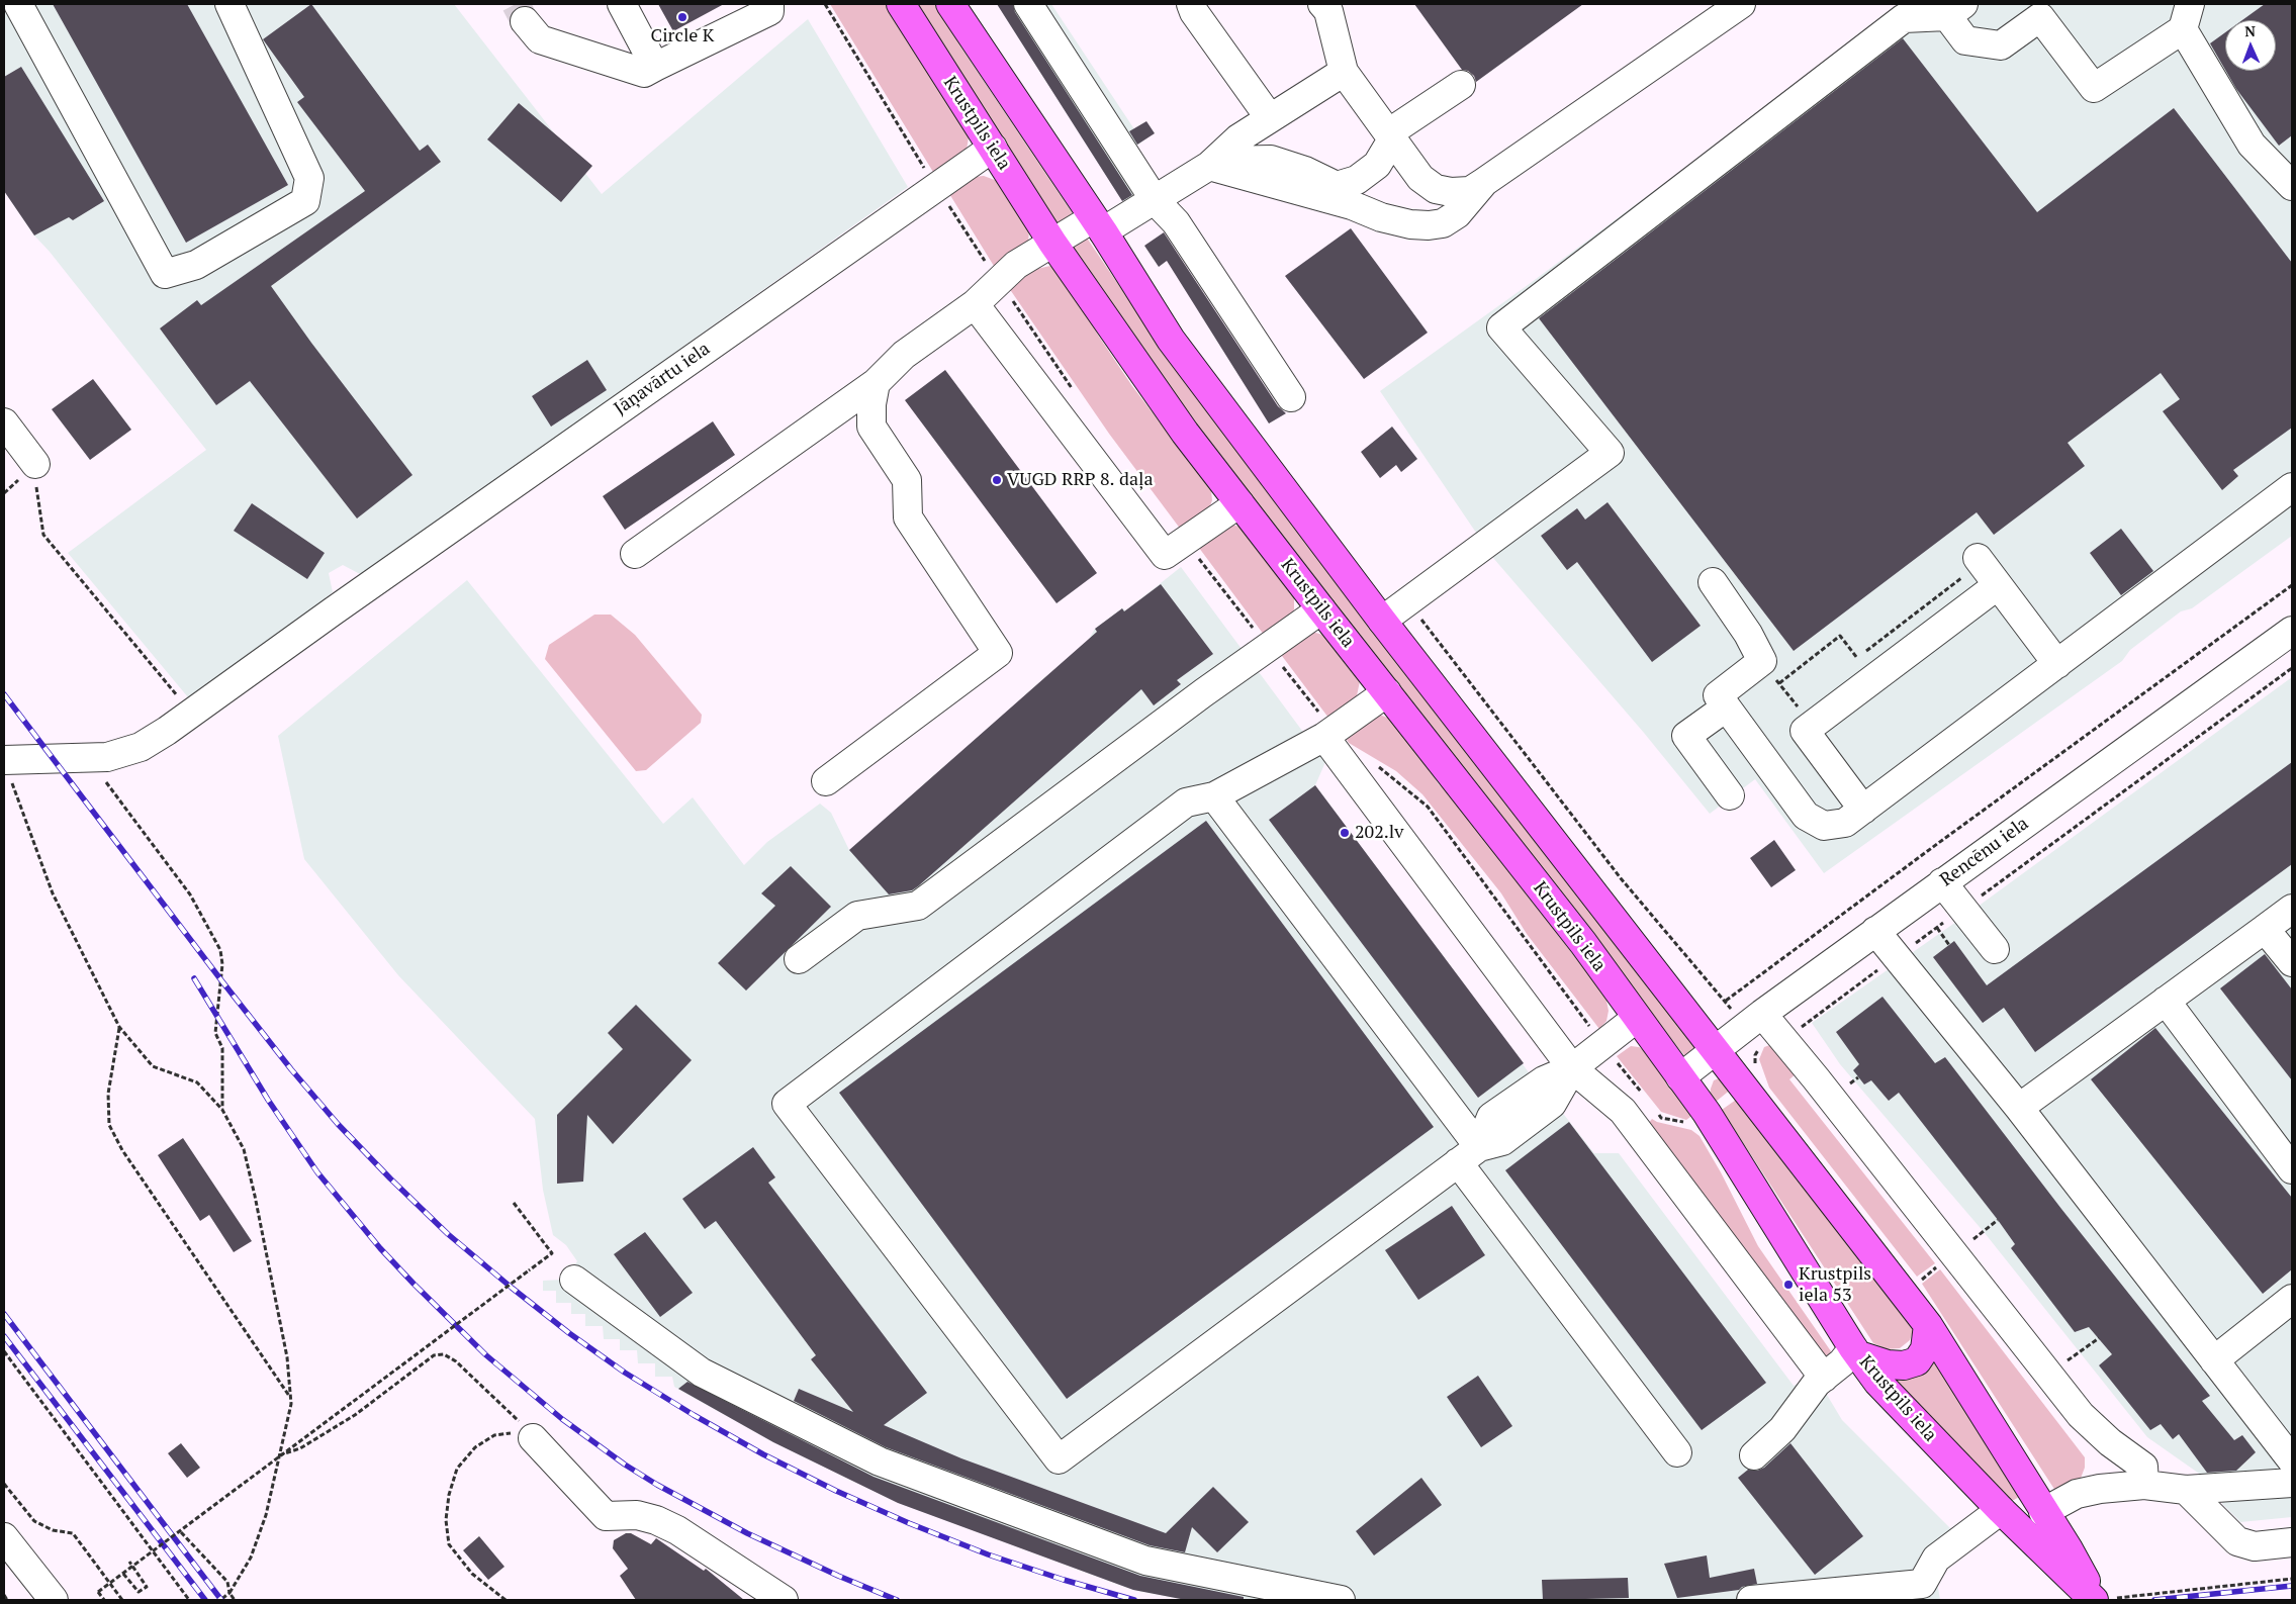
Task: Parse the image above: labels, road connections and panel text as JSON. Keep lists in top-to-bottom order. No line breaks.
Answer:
{"streets":{"main road":["Krustpils iela"],"street":["Jāņavārtu iela","Rencēnu iela"]},"crossings":[["Krustpils iela","Jāņavārtu iela"],["Krustpils iela","Rencēnu iela"]],"places":["Circle K","VUGD RRP 8. daļa","202.lv","Krustpils iela 53"],"north":"top"}
